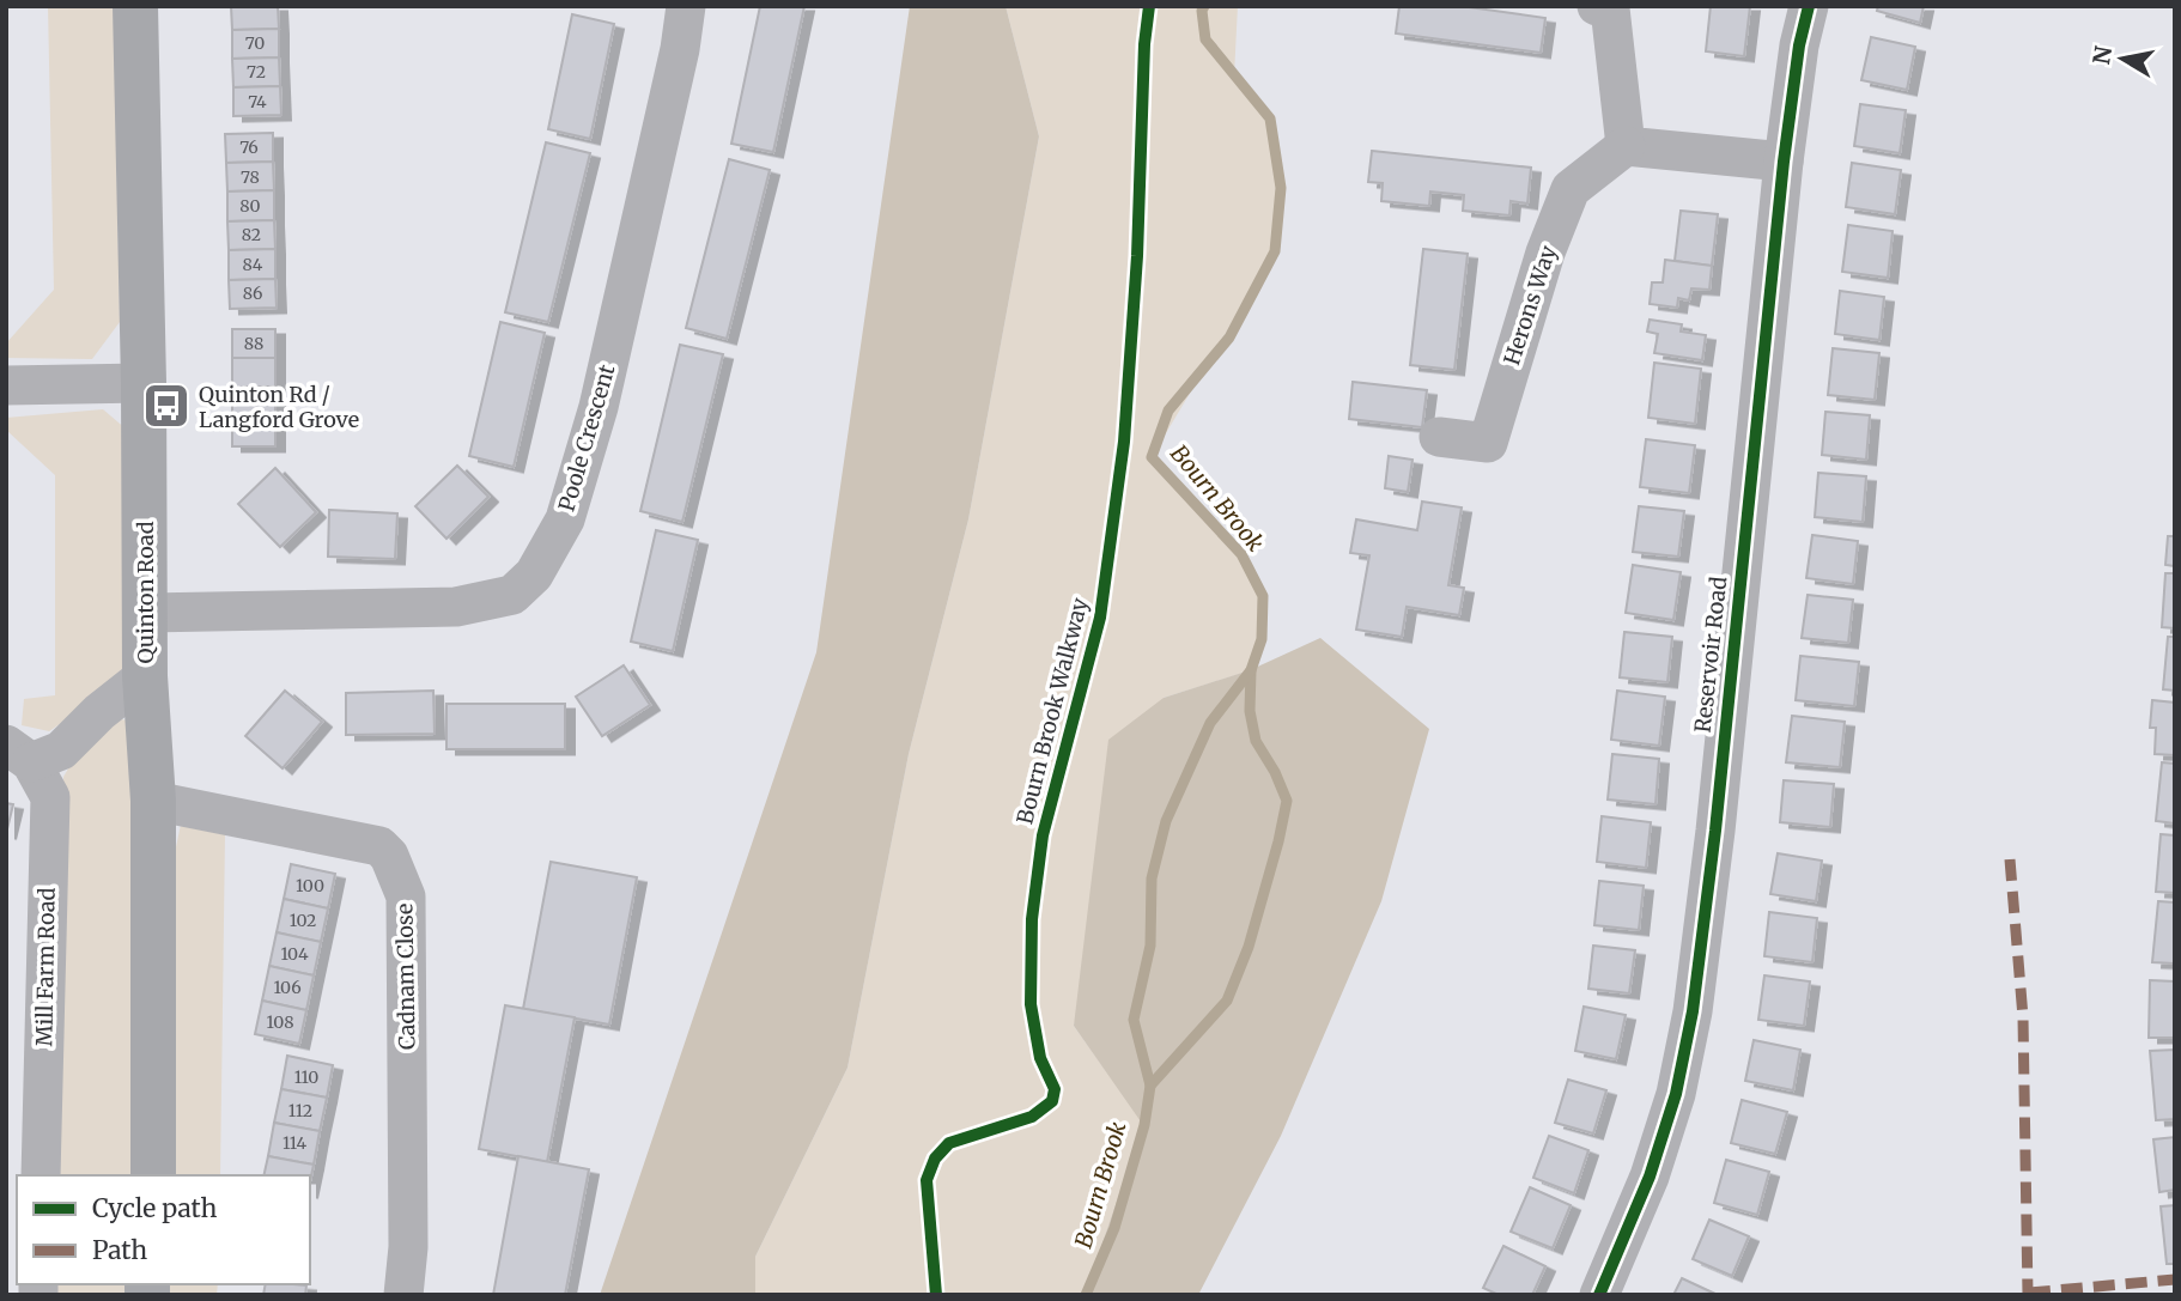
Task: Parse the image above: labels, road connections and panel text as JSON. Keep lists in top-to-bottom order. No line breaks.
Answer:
{"streets":{"street":["Herons Way","Poole Crescent","Quinton Road","Reservoir Road","Mill Farm Road","Cadnam Close"],"cycle path":["Bourn Brook Walkway"]},"crossings":[["Poole Crescent","Quinton Road"],["Quinton Road","Mill Farm Road"],["Quinton Road","Cadnam Close"]],"water":["Bourn Brook"],"places":{"bus stop":["Quinton Rd / Langford Grove"]},"house_numbers":["70","72","74","76","78","80","82","84","86","88","100","102","104","106","108","110","112","114"],"legend":["Cycle path","Path"],"north":"left"}
